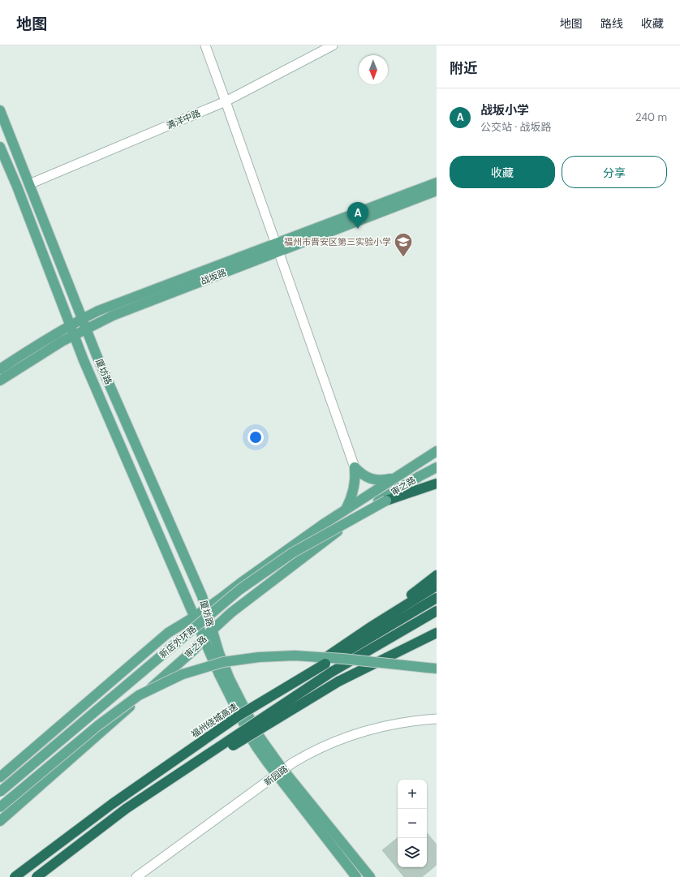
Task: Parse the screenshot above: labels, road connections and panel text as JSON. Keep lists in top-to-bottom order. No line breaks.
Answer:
{"streets":{"highway":["福州绕城高速"],"main road":["战坂路","厦坊路","审之路","新店外环路"],"street":["满洋中路","新园路"]},"crossings":[["满洋中路","厦坊路"],["战坂路","厦坊路"],["厦坊路","审之路"],["厦坊路","新园路"]],"places":{"school or university":["福州市晋安区第三实验小学"]},"north":"bottom","page":{"header":"地图","nav":["地图","路线","收藏"],"heading":"附近","list":[{"mark":"A","name":"战坂小学","note":"公交站 · 战坂路","value":"240 m"}],"buttons":["收藏","分享"],"pins":"A","map_buttons":["+","−"]}}
